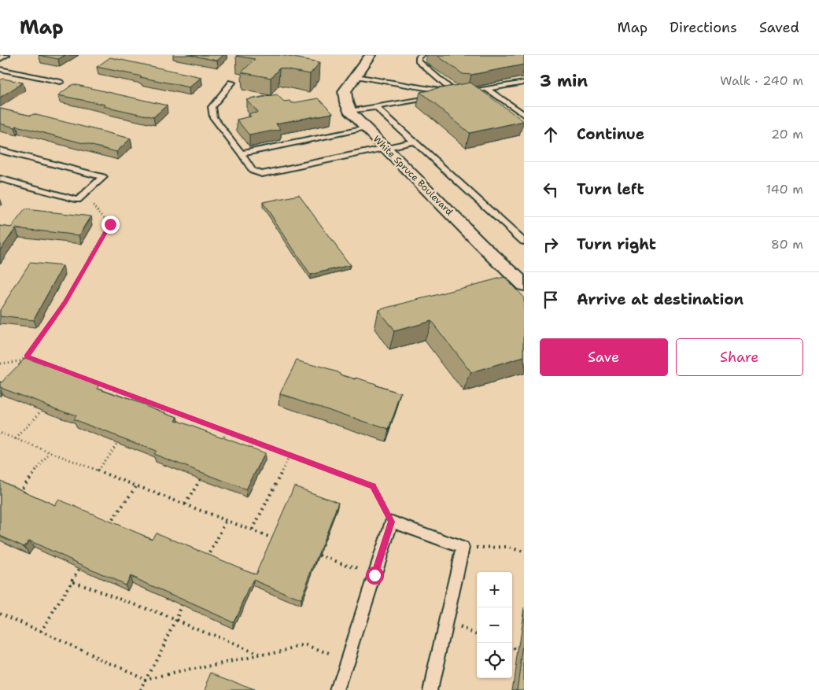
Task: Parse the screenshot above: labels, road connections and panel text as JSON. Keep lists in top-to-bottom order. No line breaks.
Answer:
{"streets":{"street":["White Spruce Boulevard"]},"page":{"header":"Map","nav":["Map","Directions","Saved"],"heading":["3 min","Walk · 240 m"],"list":[["Continue","20 m"],["Turn left","140 m"],["Turn right","80 m"],"Arrive at destination"],"buttons":["Save","Share"],"map_buttons":["+","−"]}}
